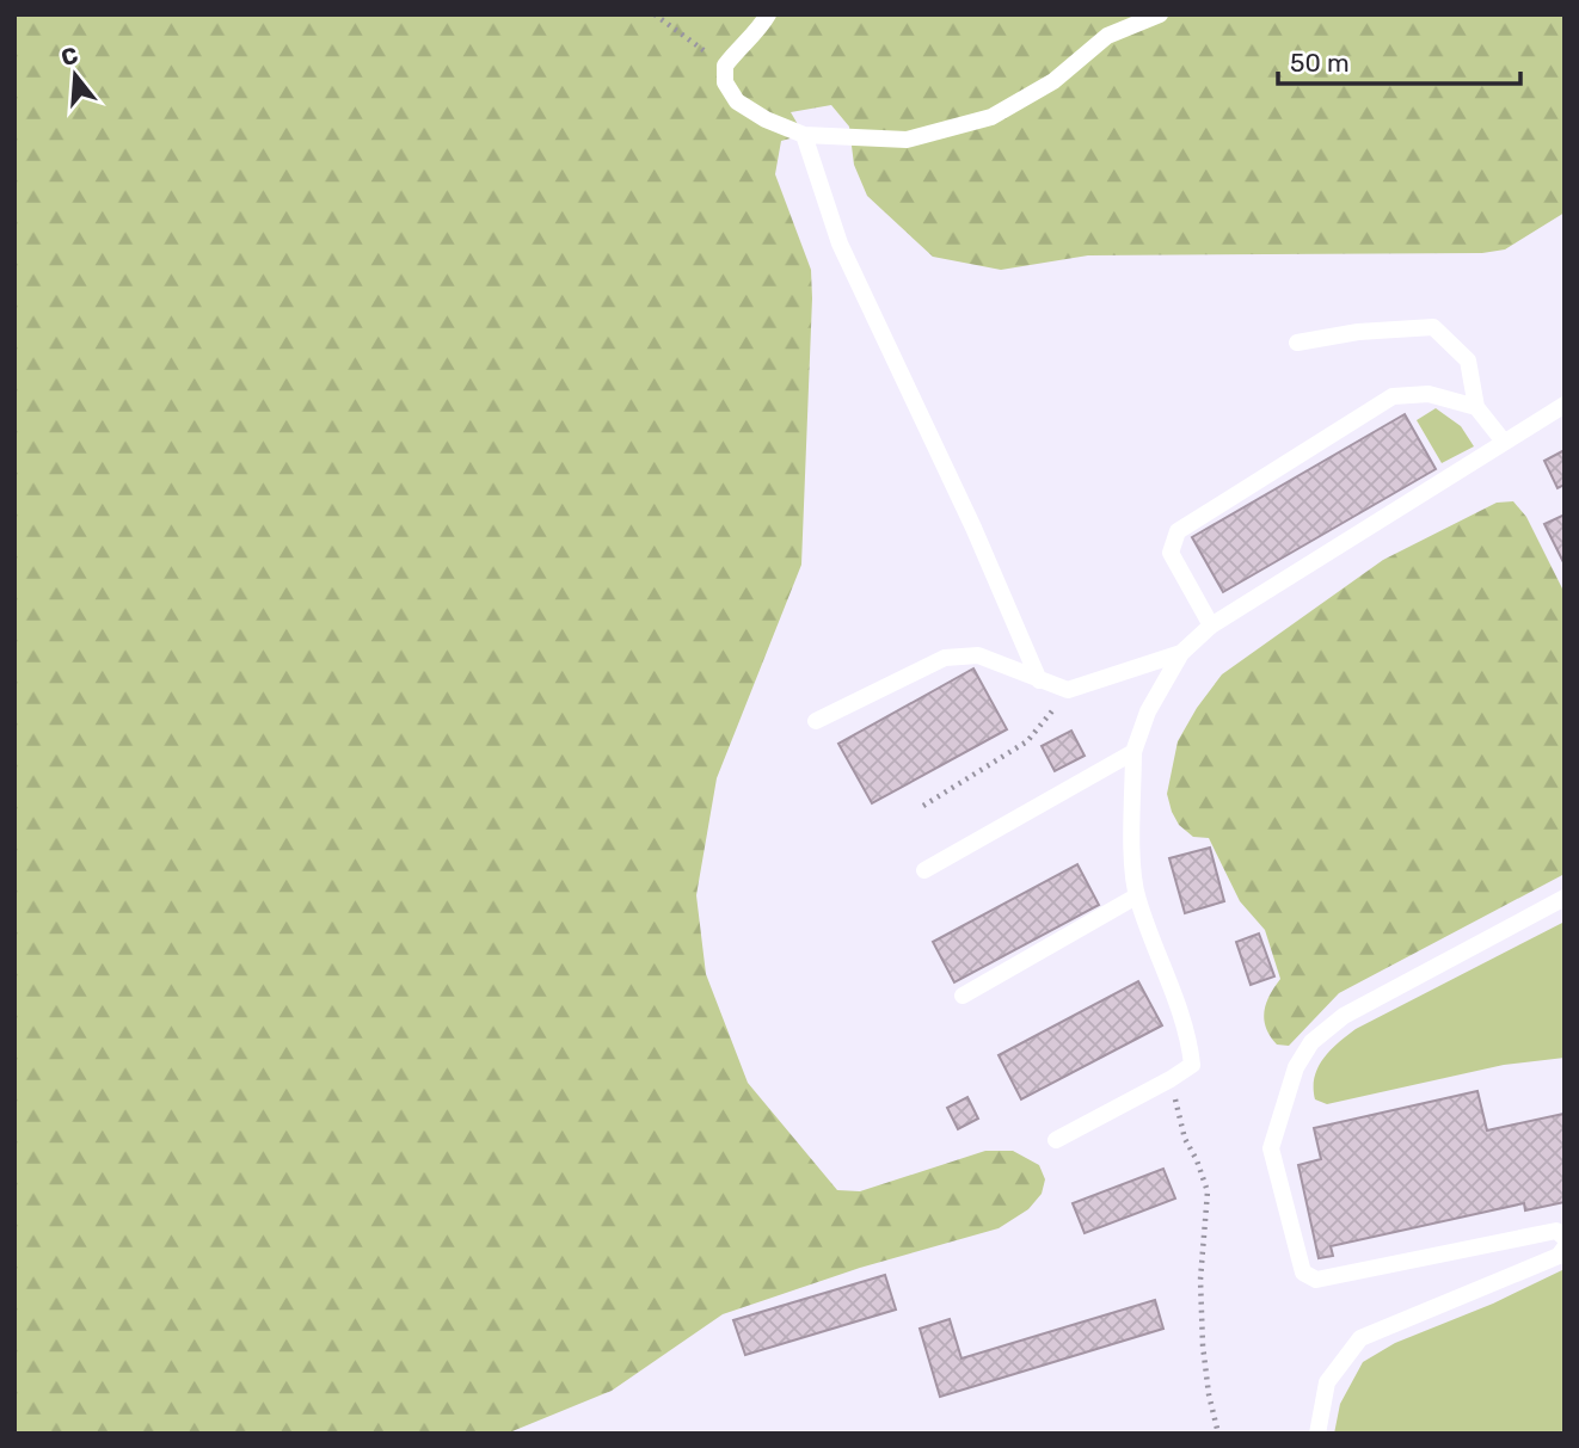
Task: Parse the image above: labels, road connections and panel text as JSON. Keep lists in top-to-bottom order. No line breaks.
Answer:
{"scale_bar":"50 m","north":"top"}
